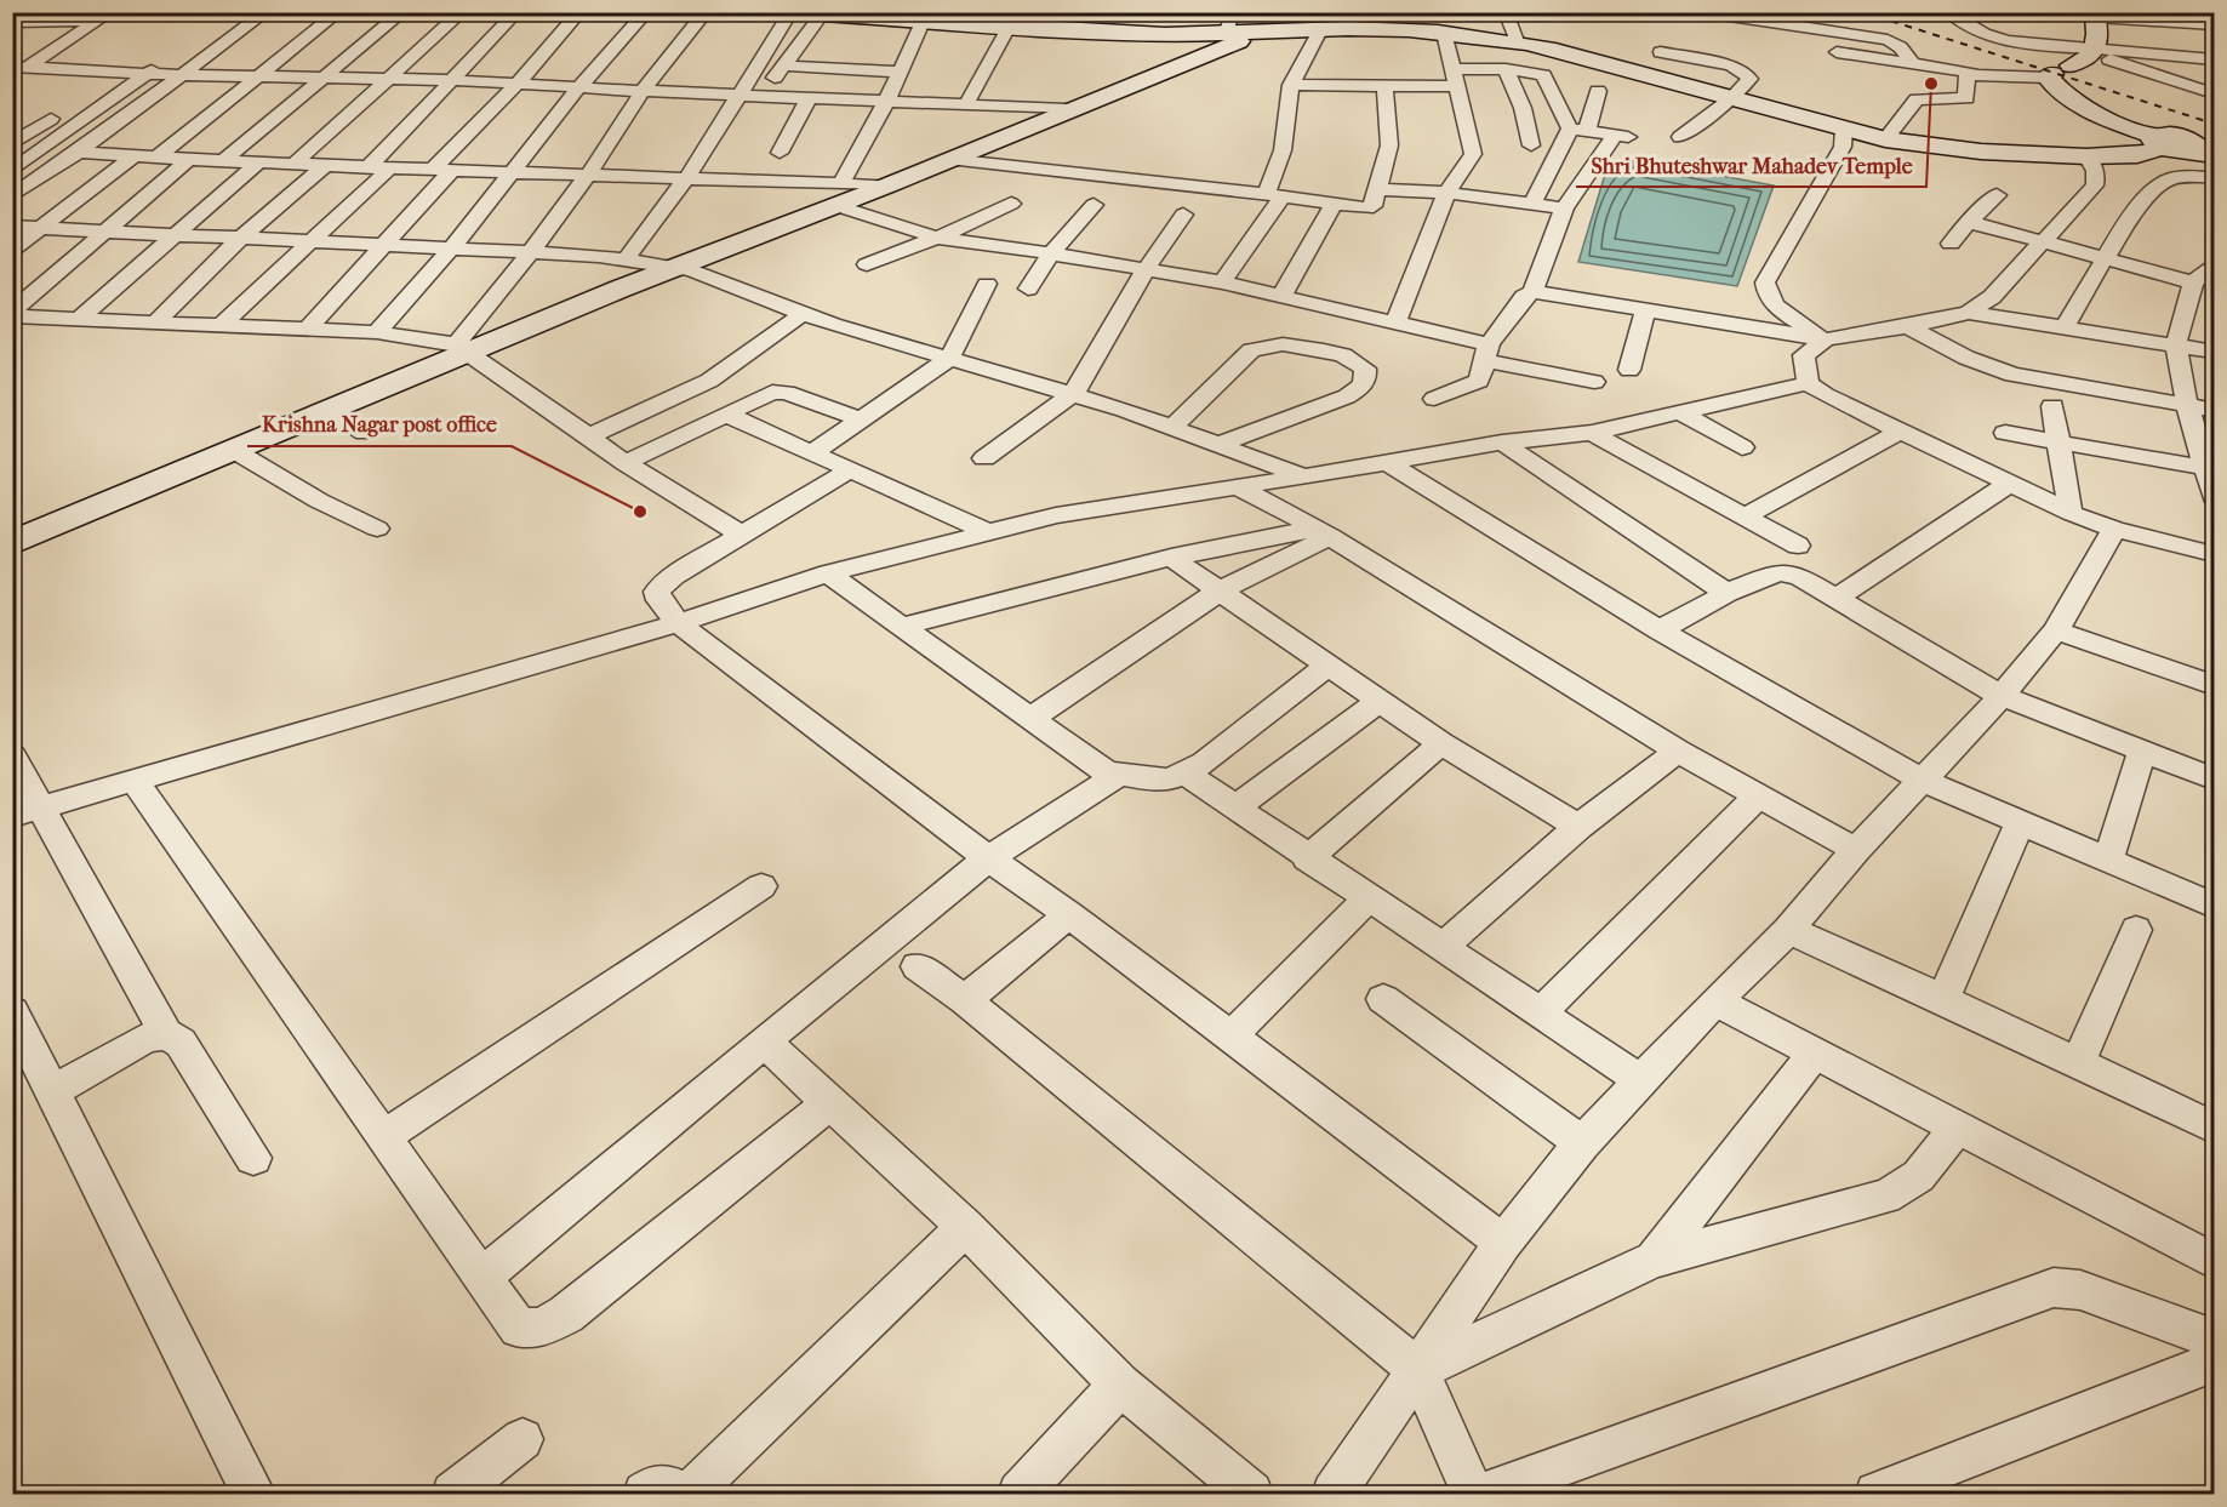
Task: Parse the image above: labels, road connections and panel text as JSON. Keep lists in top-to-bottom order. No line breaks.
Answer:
{"places":["Shri Bhuteshwar Mahadev Temple","Krishna Nagar post office"]}
